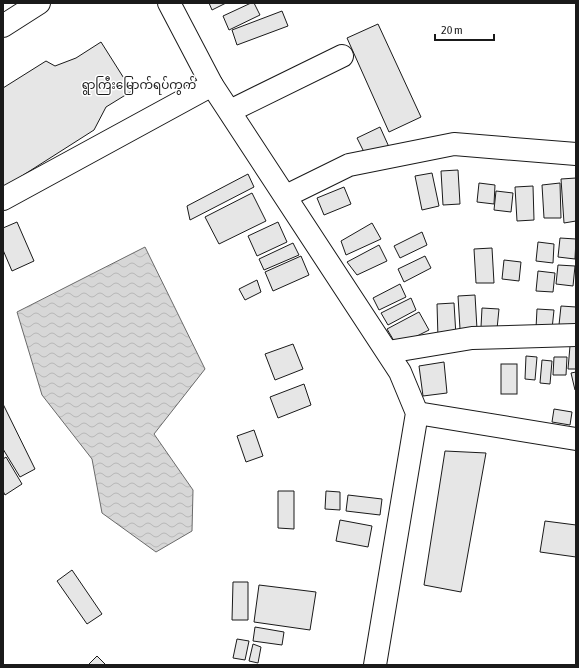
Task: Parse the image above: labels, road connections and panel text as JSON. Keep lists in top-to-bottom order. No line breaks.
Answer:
{"districts":["ရွာကြီးမြောက်ရပ်ကွက်"],"scale_bar":"20 m"}
